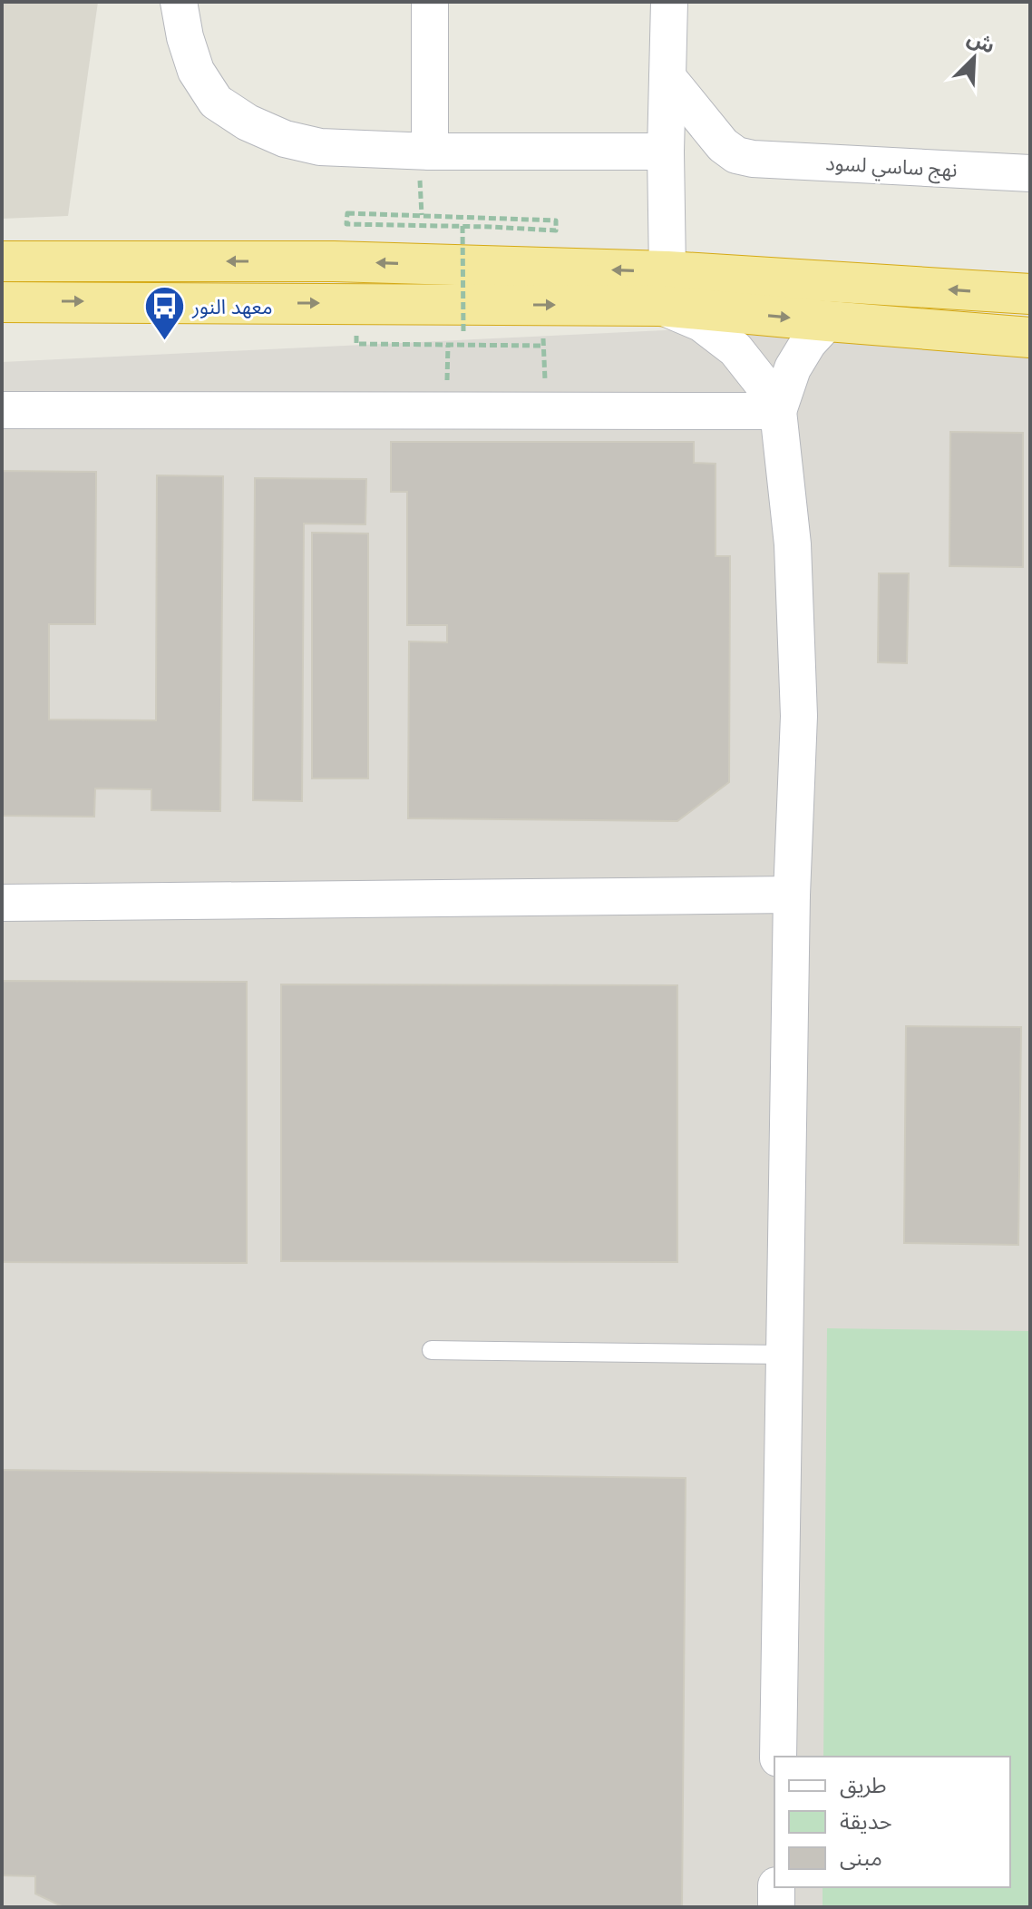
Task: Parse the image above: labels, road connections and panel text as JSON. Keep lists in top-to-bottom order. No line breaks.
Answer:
{"streets":{"street":["نهج ساسي لسود"]},"places":{"bus stop":["معهد النور"]},"legend":["طريق","حديقة","مبنى"],"north":"top right"}
